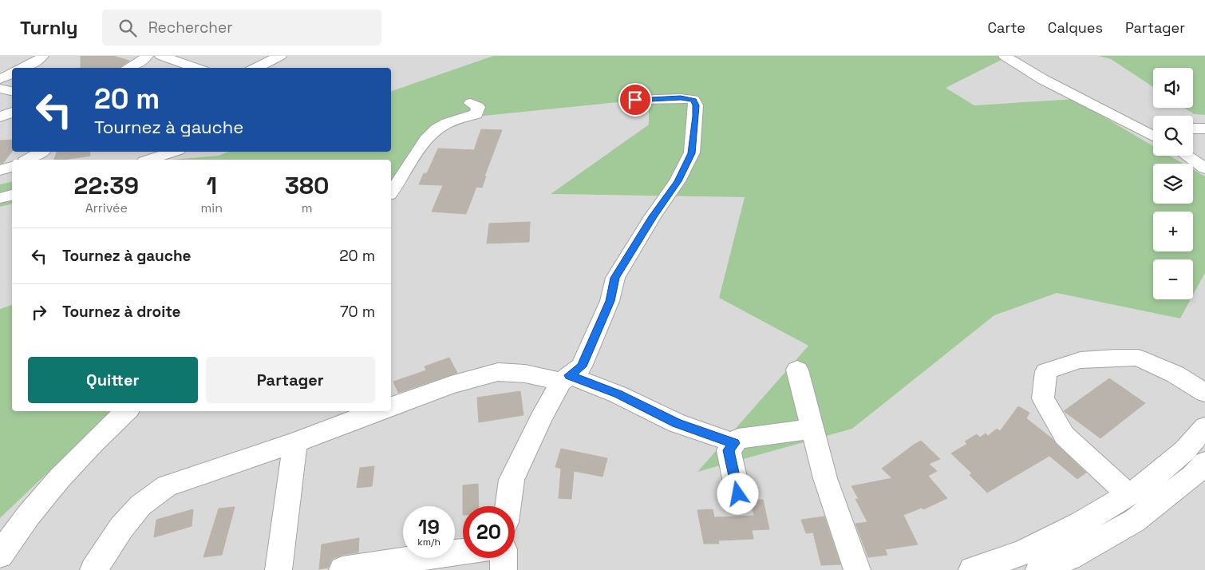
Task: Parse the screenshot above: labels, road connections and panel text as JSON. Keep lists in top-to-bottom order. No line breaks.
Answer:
{"page":{"header":"Turnly","search":"Rechercher","nav":["Carte","Calques","Partager"],"map_buttons":["+","−"],"turn":["20 m","Tournez à gauche"],"eta":["22:39","Arrivée","1","min","380","m"],"list":[{"name":"Tournez à gauche","value":"20 m"},{"name":"Tournez à droite","value":"70 m"}],"buttons":["Quitter","Partager"],"speed":"19 km/h","limit":"20"}}
